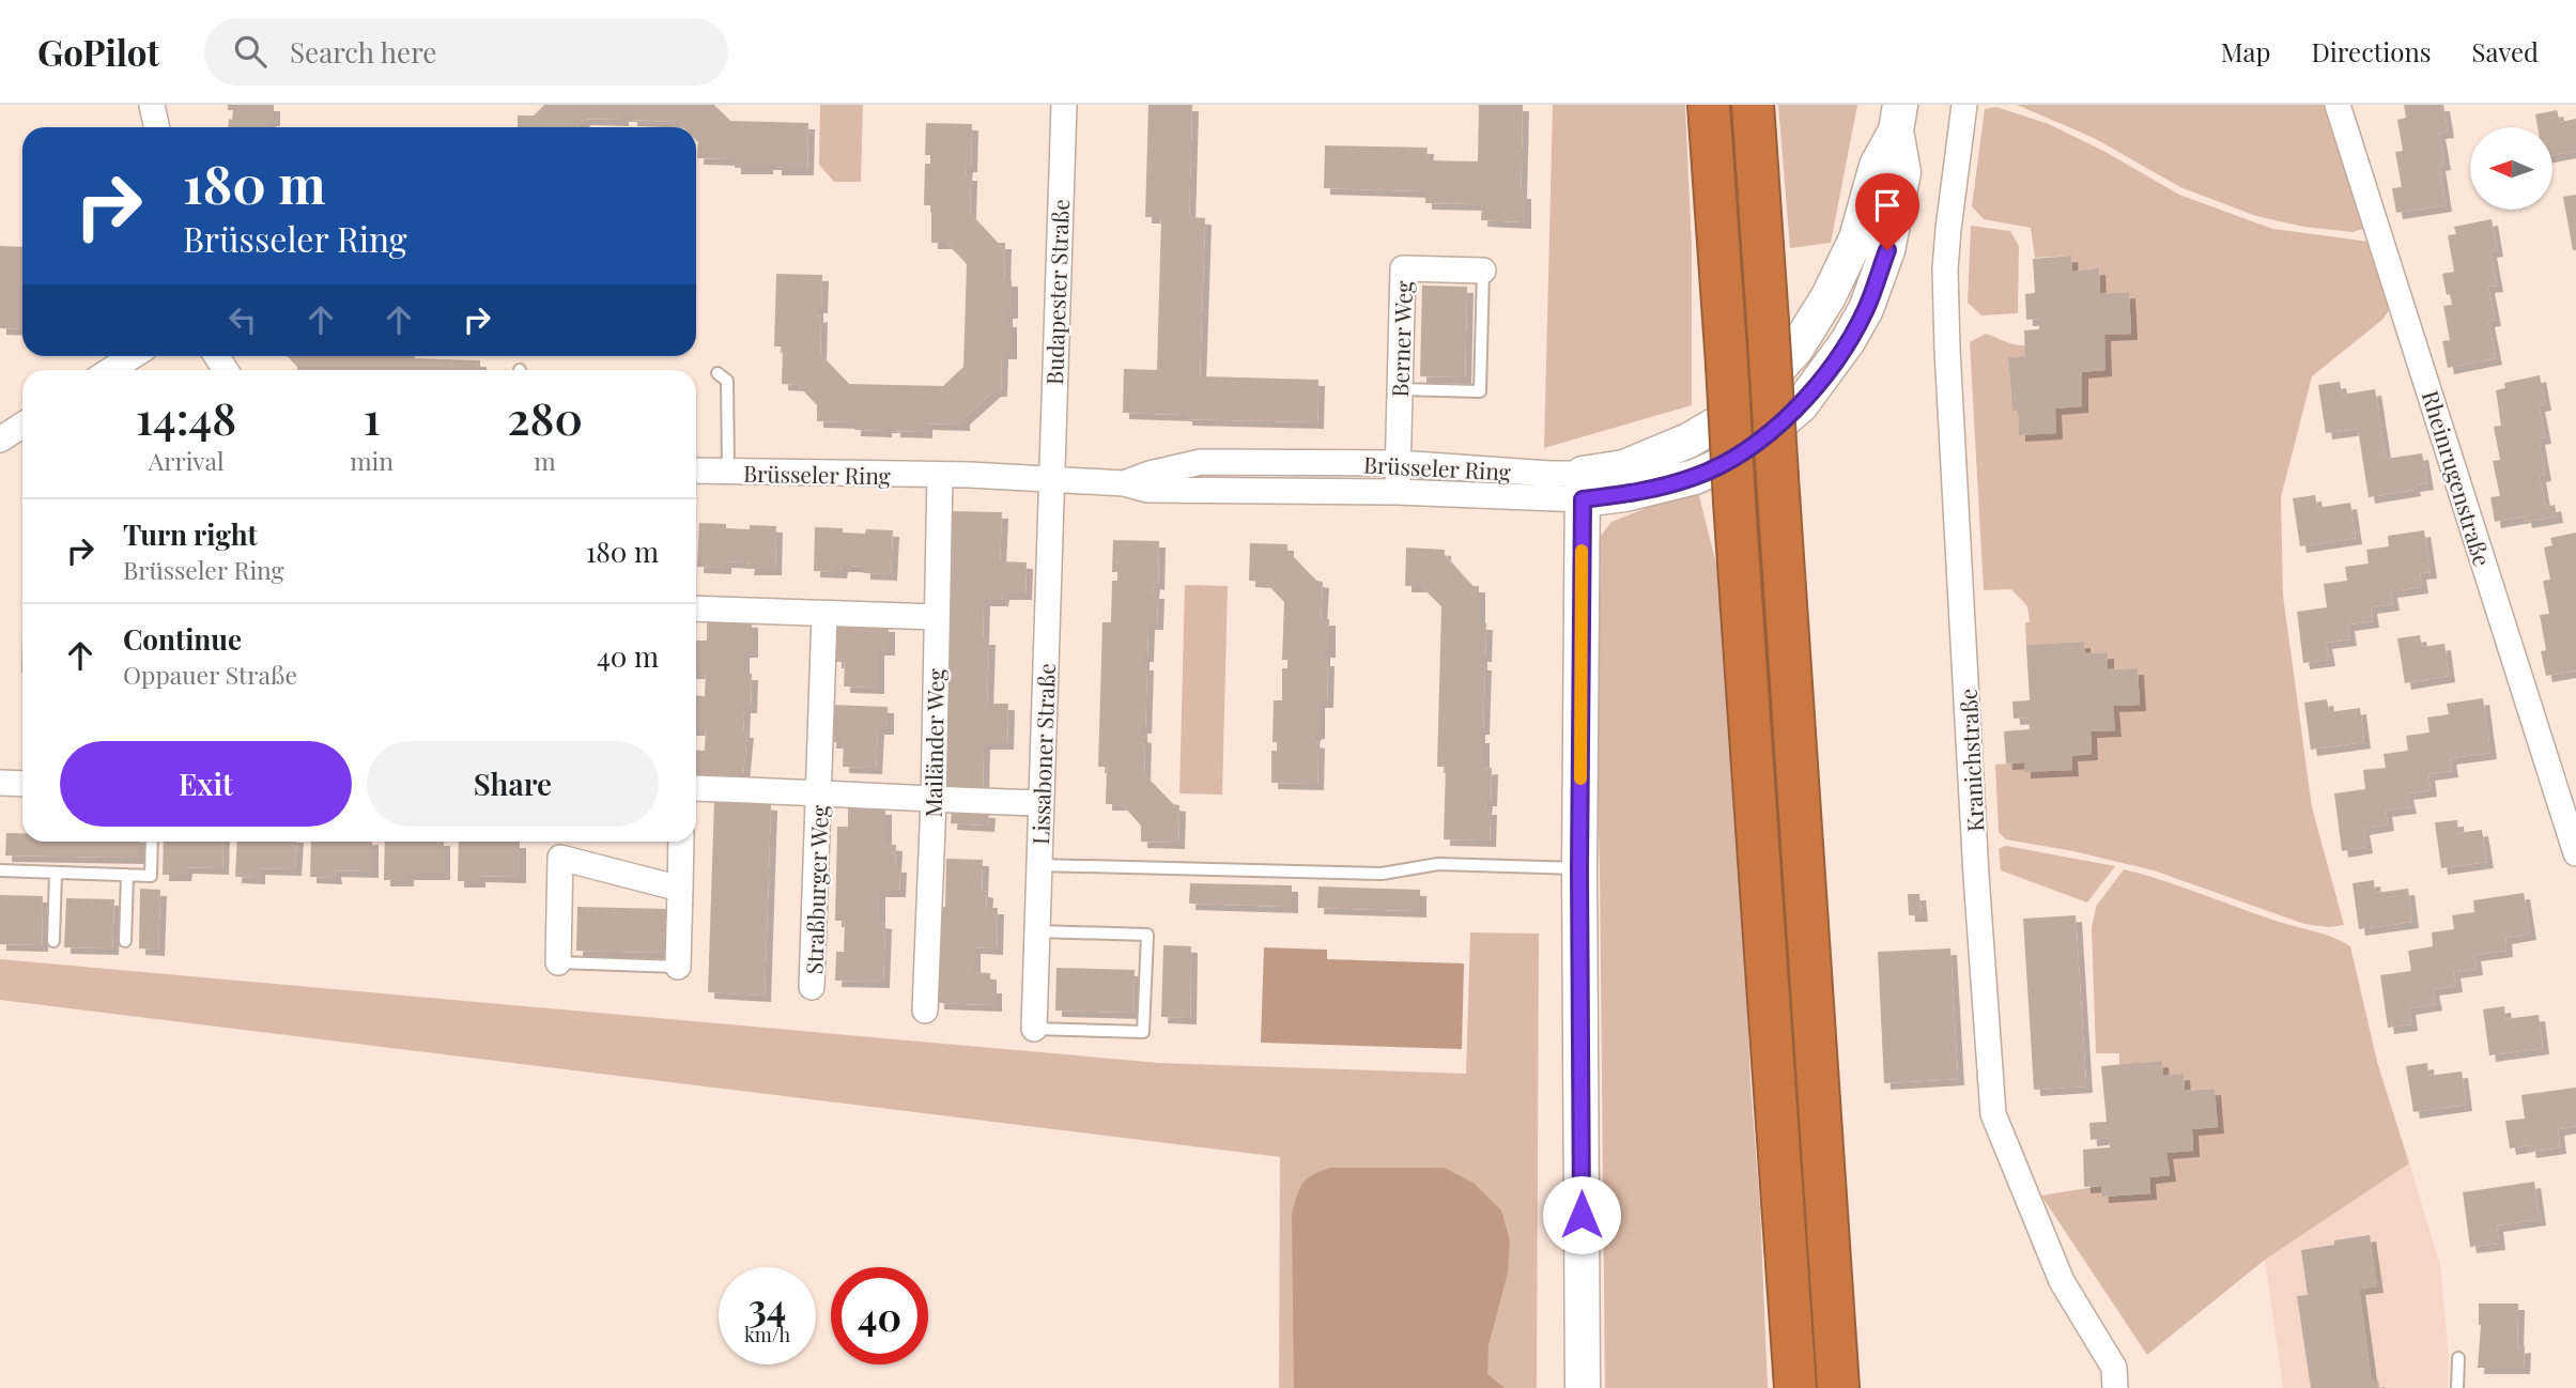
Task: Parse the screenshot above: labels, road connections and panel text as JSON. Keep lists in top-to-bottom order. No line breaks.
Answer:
{"streets":{"street":["Budapester Straße","Berner Weg","Brüsseler Ring","Rheinrugenstraße","Mailänder Weg","Lissaboner Straße","Kranichstraße","Straßburger Weg"]},"crossings":[["Budapester Straße","Brüsseler Ring"],["Budapester Straße","Lissaboner Straße"],["Berner Weg","Brüsseler Ring"],["Brüsseler Ring","Mailänder Weg"],["Brüsseler Ring","Lissaboner Straße"],["Mailänder Weg","Straßburger Weg"],["Lissaboner Straße","Straßburger Weg"]],"north":"left","page":{"header":"GoPilot","search":"Search here","nav":["Map","Directions","Saved"],"turn":["180 m","Brüsseler Ring"],"eta":["14:48","Arrival","1","min","280","m"],"list":[{"name":"Turn right","note":"Brüsseler Ring","value":"180 m"},{"name":"Continue","note":"Oppauer Straße","value":"40 m"}],"buttons":["Exit","Share"],"speed":"34 km/h","limit":"40"}}
